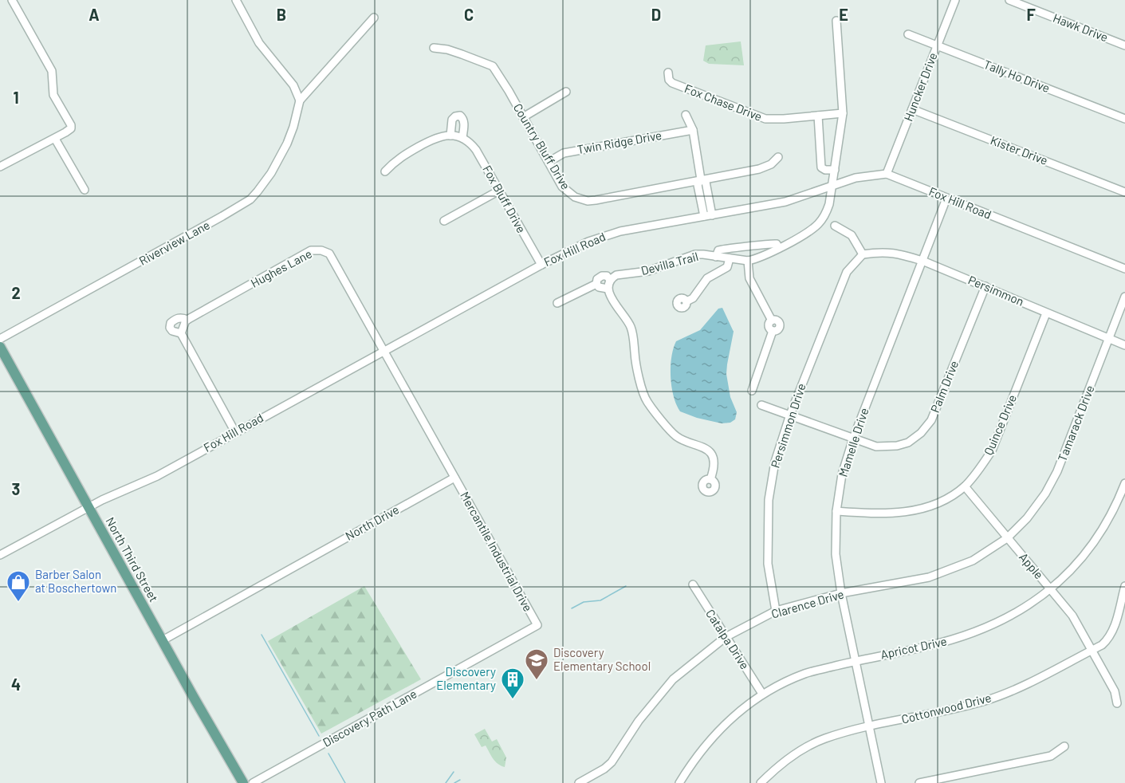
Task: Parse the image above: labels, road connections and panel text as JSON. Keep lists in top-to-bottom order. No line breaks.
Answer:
{"streets":{"main road":["North Third Street"],"street":["Hawk Drive","Tally Ho Drive","Huncker Drive","Fox Chase Drive","Twin Ridge Drive","Country Bluff Drive","Kister Drive","Fox Bluff Drive","Fox Hill Road","Riverview Lane","Devilla Trail","Hughes Lane","Persimmon","Palm Drive","Tamarack Drive","Quince Drive","Persimmon Drive","Mamelle Drive","North Drive","Mercantile Industrial Drive","Apple","Clarence Drive","Catalpa Drive","Apricot Drive","Cottonwood Drive","Discovery Path Lane"]},"crossings":[["Tally Ho Drive","Huncker Drive"],["Huncker Drive","Kister Drive"],["Huncker Drive","Fox Hill Road"],["Fox Chase Drive","Devilla Trail"],["Twin Ridge Drive","Country Bluff Drive"],["Fox Bluff Drive","Fox Hill Road"],["Fox Hill Road","Devilla Trail"],["Fox Hill Road","Hughes Lane"],["Fox Hill Road","Mamelle Drive"],["Fox Hill Road","North Third Street"],["Persimmon","Palm Drive"],["Persimmon","Tamarack Drive"],["Persimmon","Quince Drive"],["Persimmon","Persimmon Drive"],["Persimmon","Mamelle Drive"],["Palm Drive","Persimmon Drive"],["Palm Drive","Mamelle Drive"],["Tamarack Drive","Apple"],["Tamarack Drive","Clarence Drive"],["Quince Drive","Mamelle Drive"],["Quince Drive","Apple"],["Persimmon Drive","Clarence Drive"],["Mamelle Drive","Clarence Drive"],["Mamelle Drive","Apricot Drive"],["Mamelle Drive","Cottonwood Drive"],["North Drive","Mercantile Industrial Drive"],["North Drive","North Third Street"],["Mercantile Industrial Drive","Discovery Path Lane"],["Apple","Clarence Drive"],["Apple","Apricot Drive"],["Apple","Cottonwood Drive"],["Clarence Drive","Catalpa Drive"],["Catalpa Drive","Apricot Drive"]],"places":{"shop":["Barber Salon at Boschertown"],"school or university":["Discovery Elementary School"],"building":["Discovery Elementary"]},"grid":{"columns":["A","B","C","D","E","F"],"rows":["1","2","3","4"]}}
